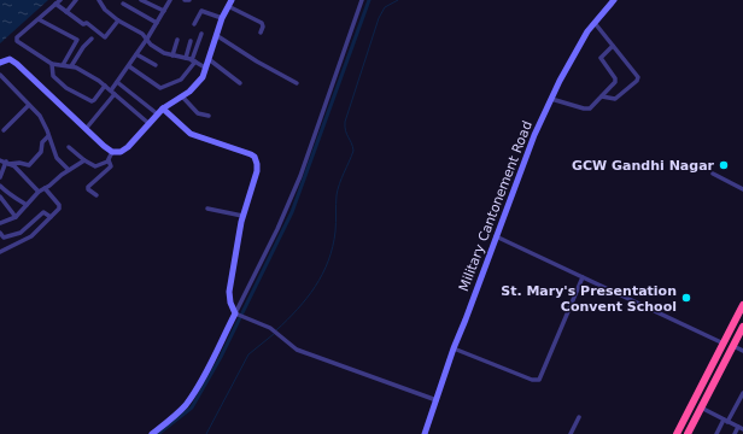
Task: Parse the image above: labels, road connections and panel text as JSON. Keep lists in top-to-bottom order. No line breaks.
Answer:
{"streets":{"main road":["Military Cantonement Road"]},"places":["GCW Gandhi Nagar","St. Mary's Presentation Convent School"]}
